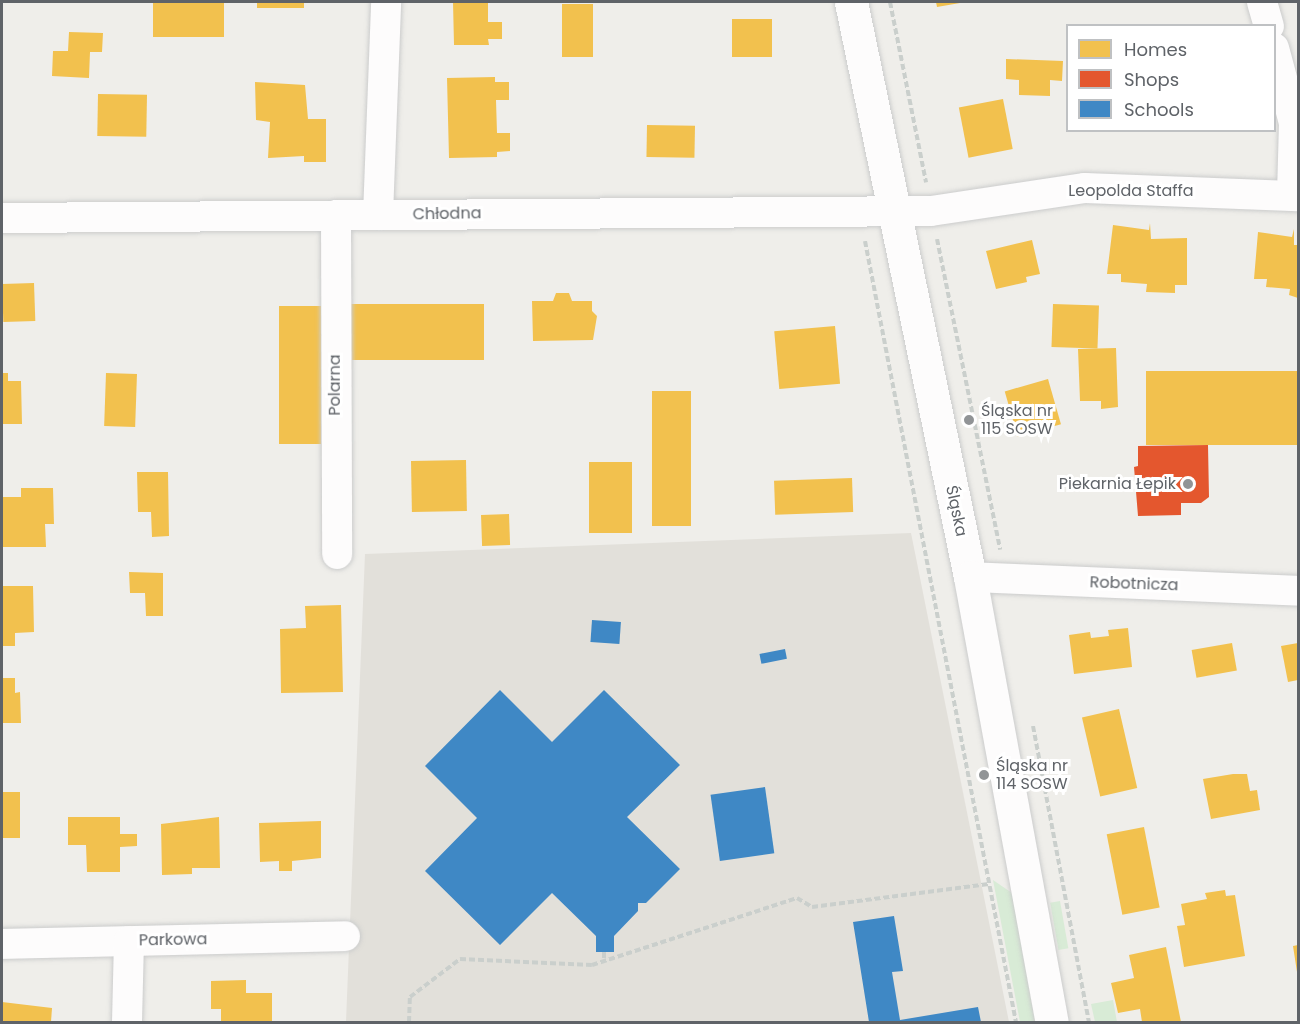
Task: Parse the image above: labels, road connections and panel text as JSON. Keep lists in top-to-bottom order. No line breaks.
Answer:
{"streets":{"street":["Leopolda Staffa","Chłodna","Polarna","Śląska","Robotnicza","Parkowa"]},"crossings":[["Leopolda Staffa","Chłodna"],["Leopolda Staffa","Śląska"],["Chłodna","Polarna"],["Chłodna","Śląska"],["Śląska","Robotnicza"]],"places":["Śląska nr 115 SOSW","Piekarnia Łepik","Śląska nr 114 SOSW"],"legend":["Homes","Shops","Schools"]}
